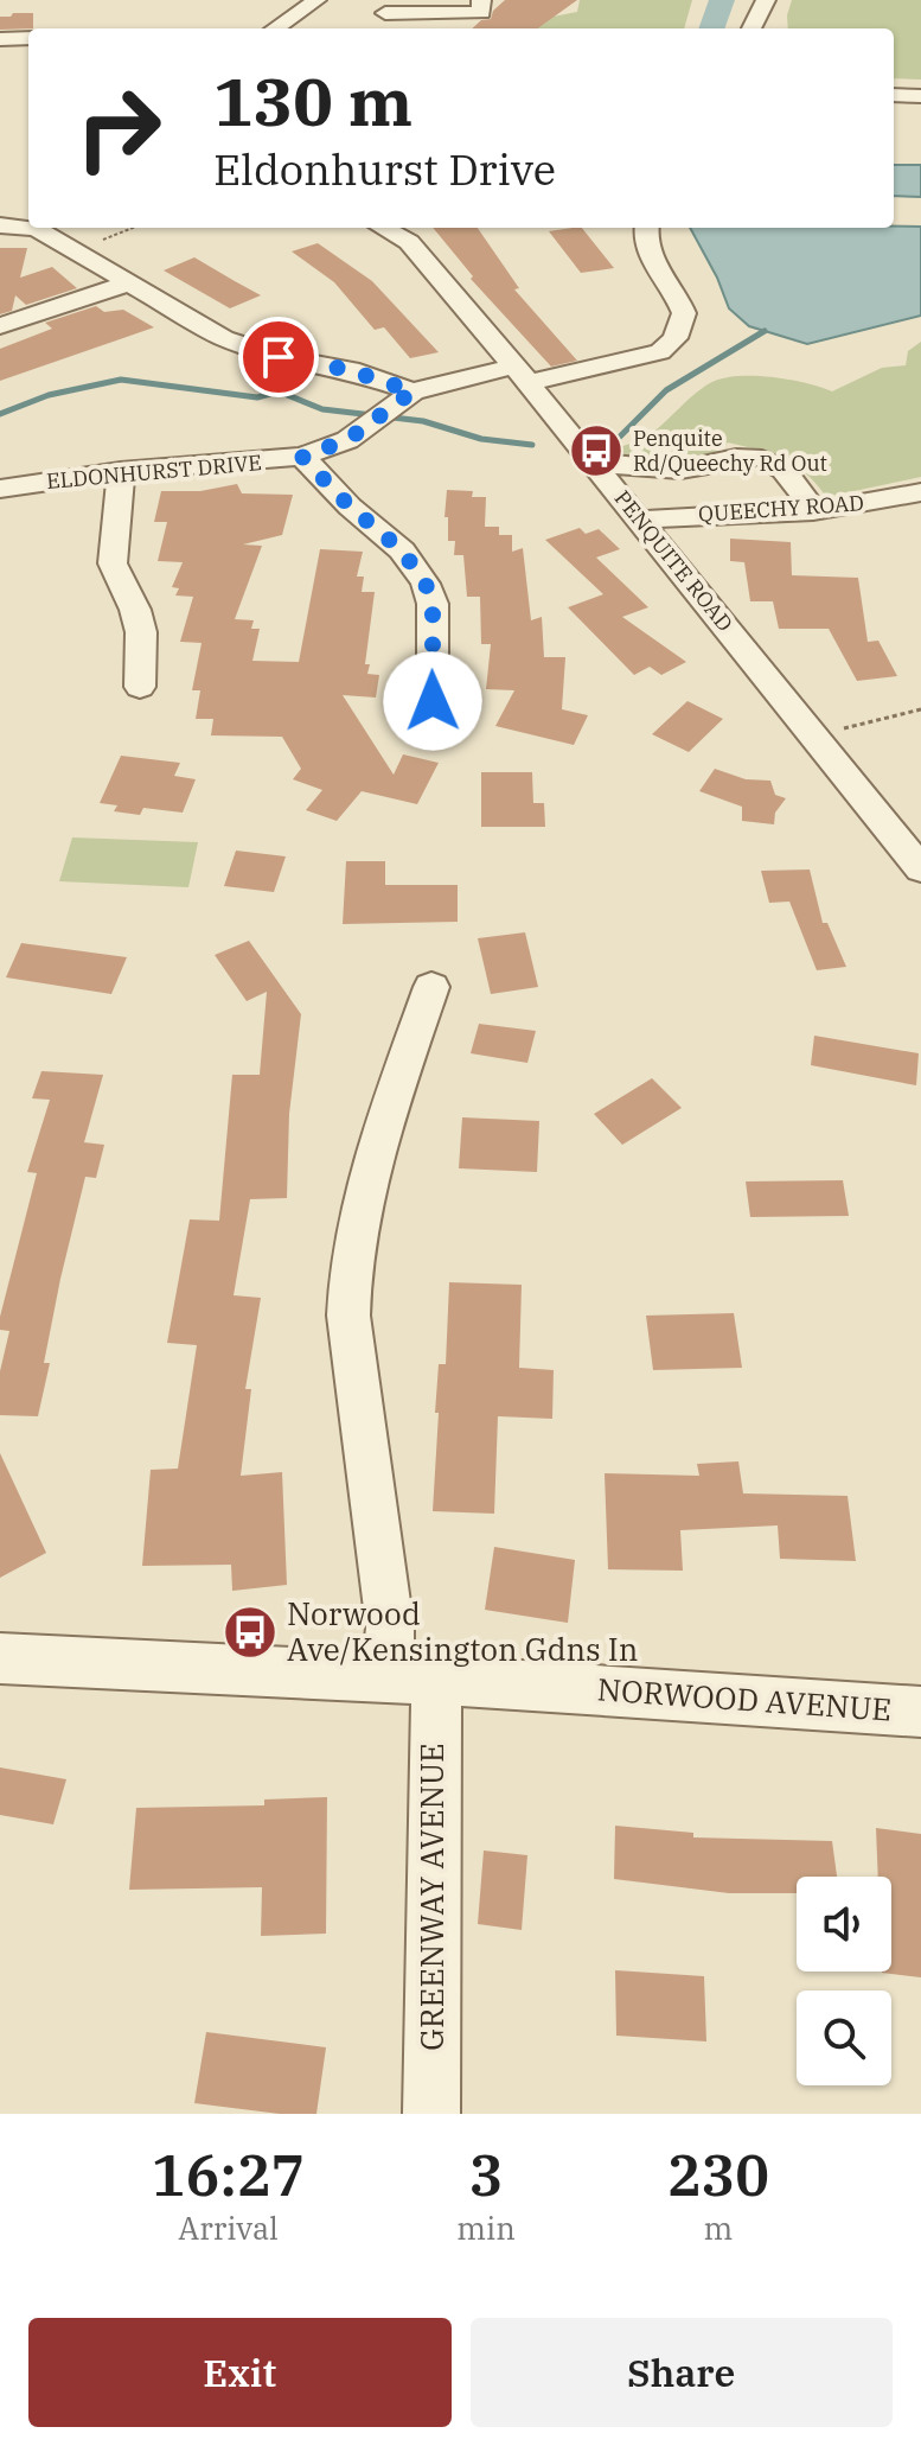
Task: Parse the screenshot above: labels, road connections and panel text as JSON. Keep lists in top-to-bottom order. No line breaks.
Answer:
{"streets":{"street":["ELDONHURST DRIVE","QUEECHY ROAD","PENQUITE ROAD","NORWOOD AVENUE","GREENWAY AVENUE"]},"crossings":[["ELDONHURST DRIVE","PENQUITE ROAD"],["QUEECHY ROAD","PENQUITE ROAD"],["NORWOOD AVENUE","GREENWAY AVENUE"]],"places":{"bus stop":["Penquite Rd/Queechy Rd Out","Norwood Ave/Kensington Gdns In"]},"page":{"turn":["130 m","Eldonhurst Drive"],"eta":["16:27","Arrival","3","min","230","m"],"buttons":["Exit","Share"]}}
